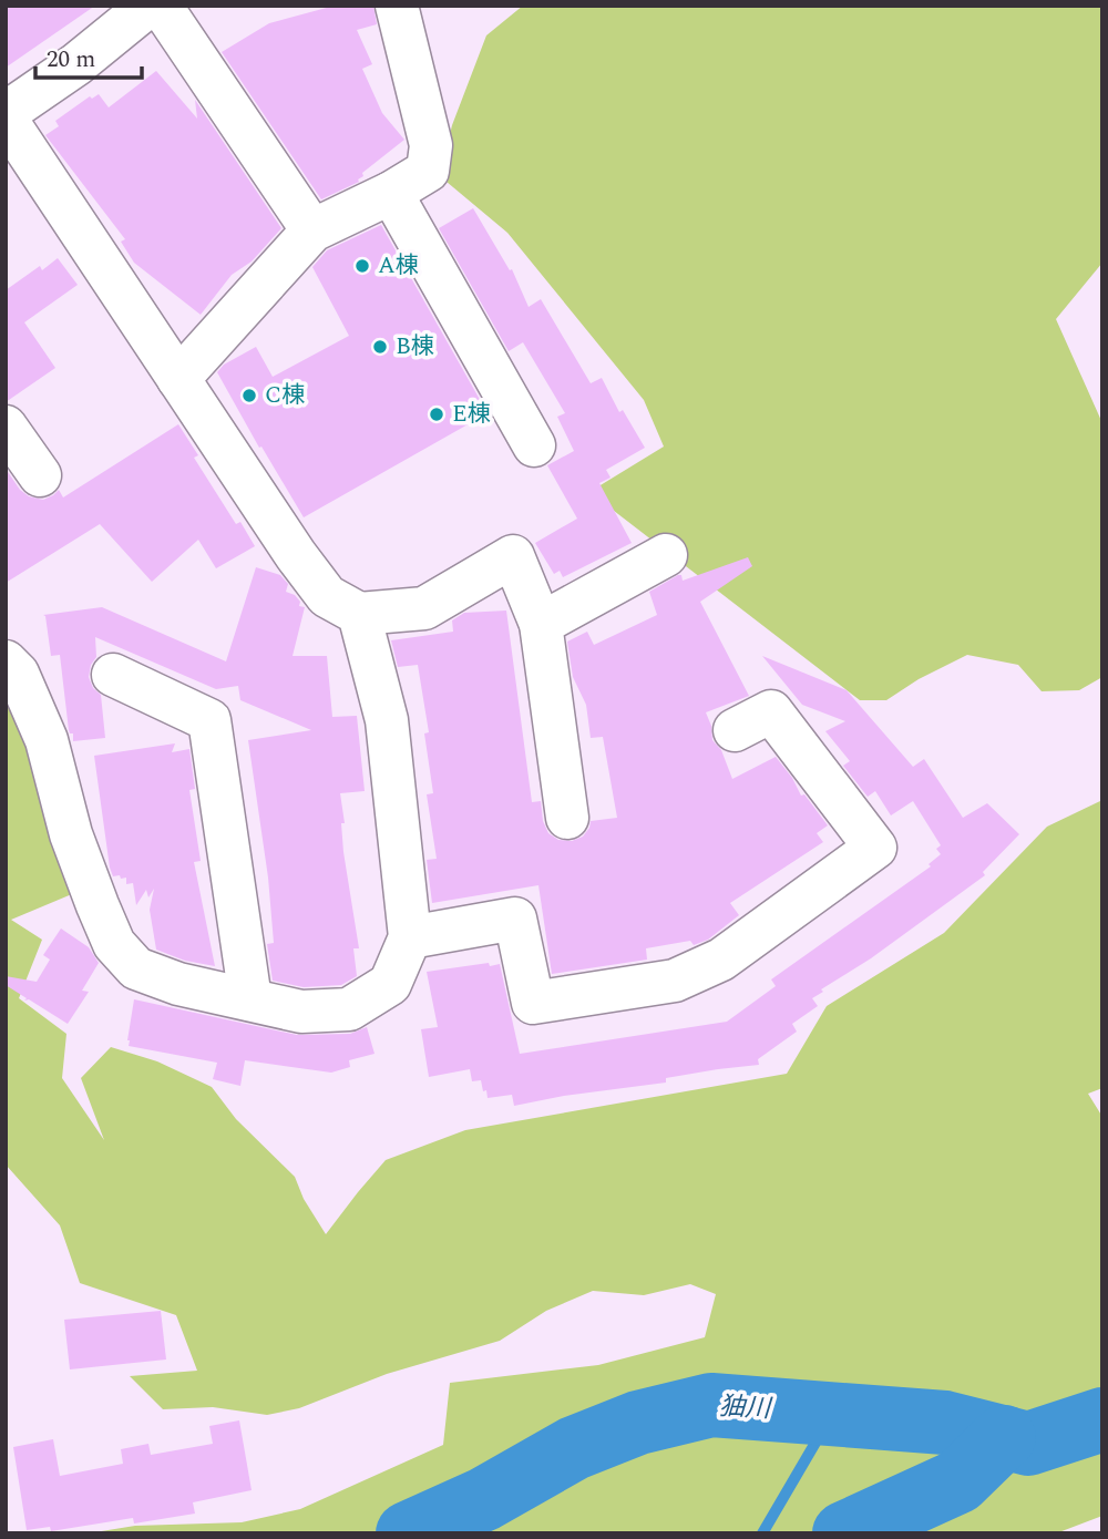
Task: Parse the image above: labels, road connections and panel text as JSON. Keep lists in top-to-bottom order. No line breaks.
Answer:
{"water":["㹨川"],"places":["A棟","B棟","C棟","E棟"],"scale_bar":"20 m"}
